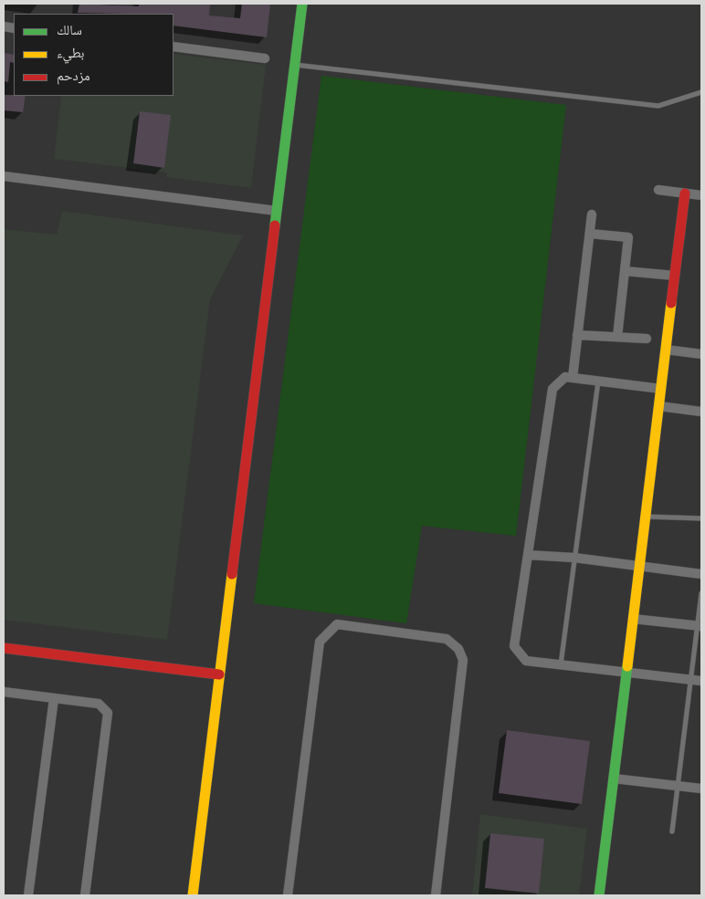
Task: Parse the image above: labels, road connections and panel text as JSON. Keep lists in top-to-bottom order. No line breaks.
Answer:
{"legend":["سالك","بطيء","مزدحم"]}
